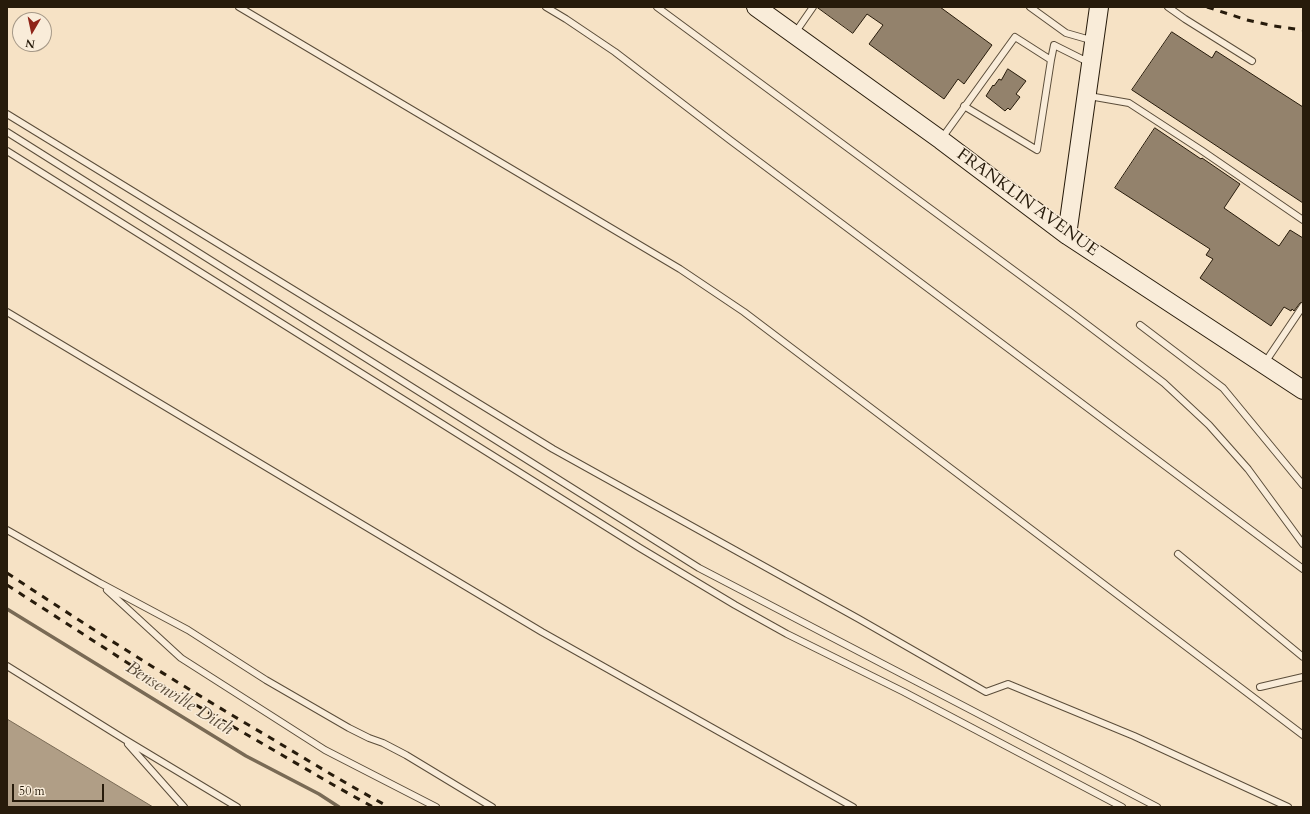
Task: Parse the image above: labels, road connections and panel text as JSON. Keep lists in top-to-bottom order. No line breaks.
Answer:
{"streets":{"main road":["FRANKLIN AVENUE"]},"water":["Bensenville Ditch"],"scale_bar":"50 m","north":"bottom"}
